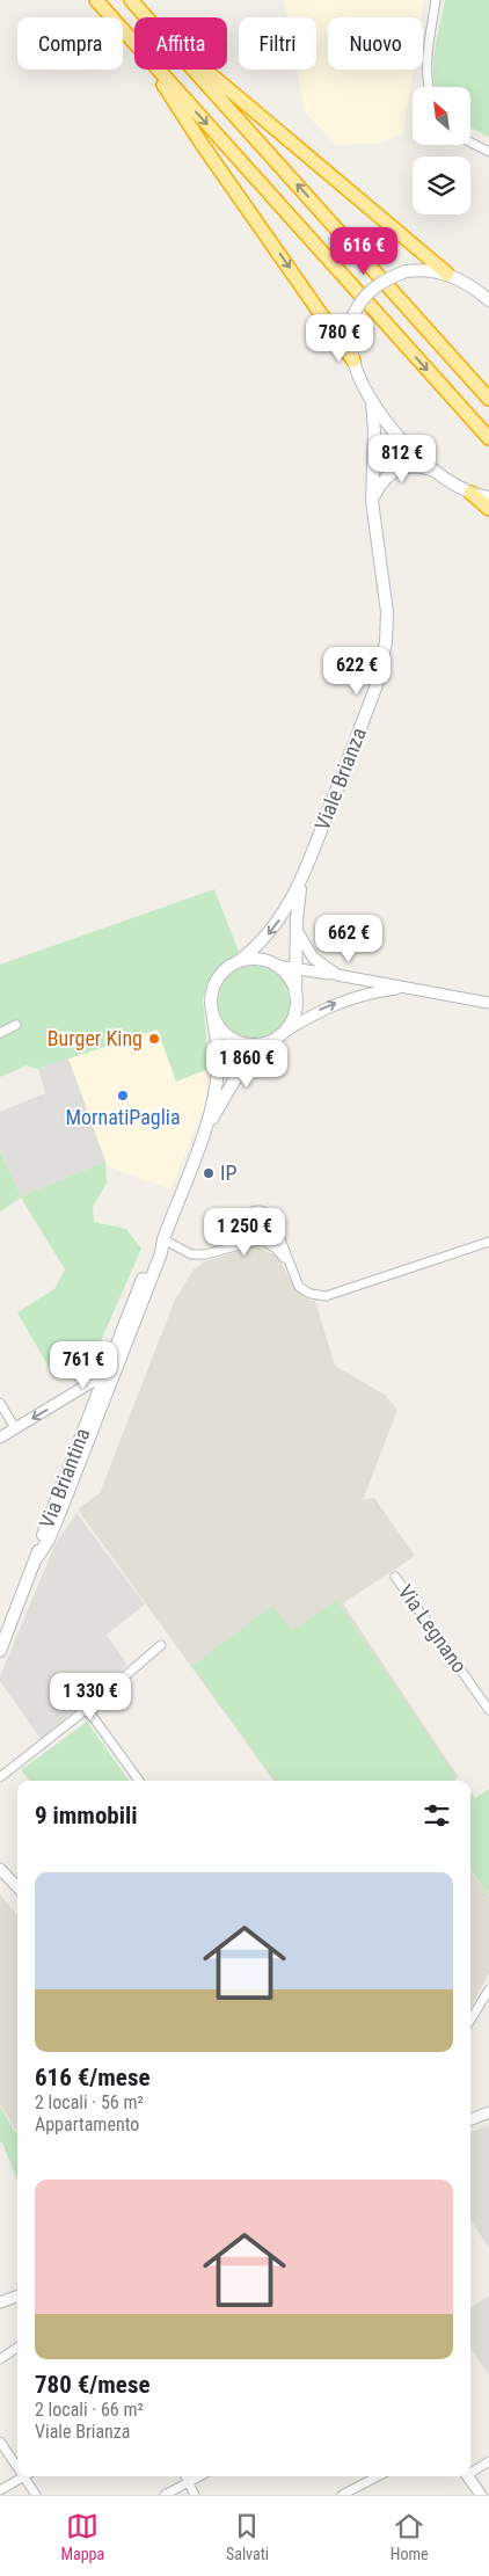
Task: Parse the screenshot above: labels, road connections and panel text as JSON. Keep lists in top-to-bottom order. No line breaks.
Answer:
{"streets":{"main road":["Viale Brianza","Via Briantina"],"street":["Via Legnano"]},"places":["Burger King","MornatiPaglia","IP"],"north":"top left","page":{"chip":["Compra","Affitta","Filtri","Nuovo"],"price":["616 €","780 €","812 €","622 €","662 €","1 860 €","1 250 €","761 €","1 330 €"],"heading":"9 immobili","list":[{"name":"616 €/mese","note":"2 locali · 56 m² · Appartamento"},{"name":"780 €/mese","note":"2 locali · 66 m² · Viale Brianza"}],"tabs":["Mappa","Salvati","Home"]}}
